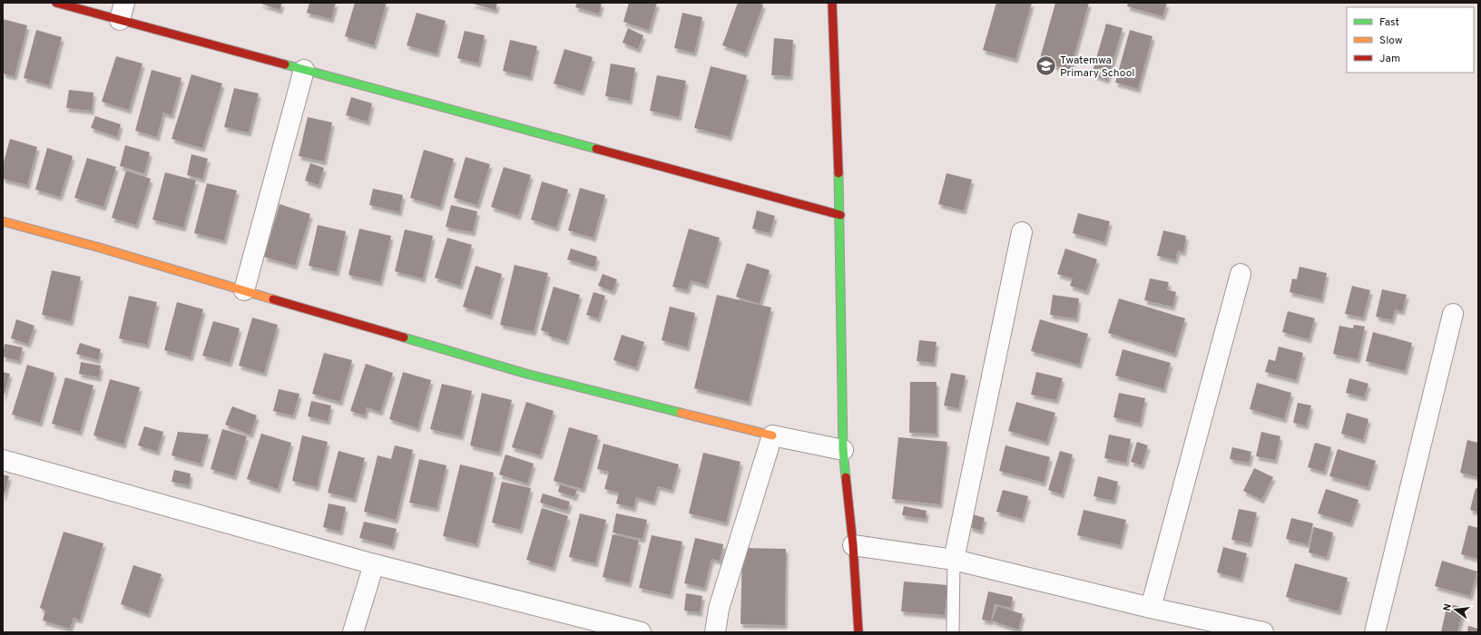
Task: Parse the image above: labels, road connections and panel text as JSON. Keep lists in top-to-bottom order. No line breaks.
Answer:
{"places":{"school or university":["Twatemwa Primary School"]},"legend":["Fast","Slow","Jam"],"north":"left"}
